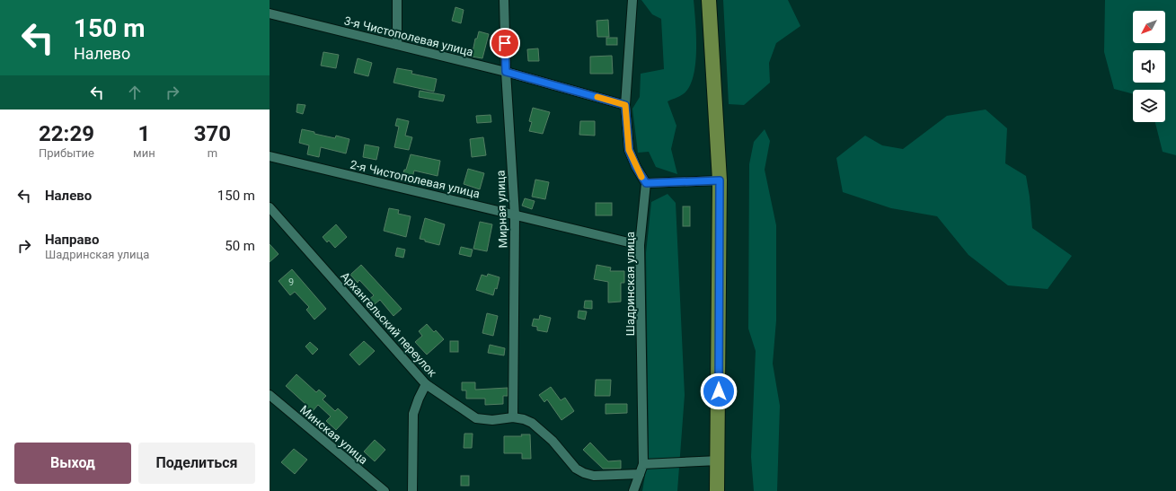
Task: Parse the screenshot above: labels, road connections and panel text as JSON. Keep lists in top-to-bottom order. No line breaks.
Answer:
{"streets":{"street":["3-я Чистополевая улица","2-я Чистополевая улица","Мирная улица","Шадринская улица","Архангельский переулок","Минская улица"]},"crossings":[["3-я Чистополевая улица","Мирная улица"],["2-я Чистополевая улица","Мирная улица"],["2-я Чистополевая улица","Шадринская улица"],["Мирная улица","Архангельский переулок"]],"house_numbers":["9"],"north":"bottom left","page":{"turn":["150 m","Налево"],"eta":["22:29","Прибытие","1","мин","370","m"],"list":[{"name":"Налево","value":"150 m"},{"name":"Направо","note":"Шадринская улица","value":"50 m"}],"buttons":["Выход","Поделиться"]}}
